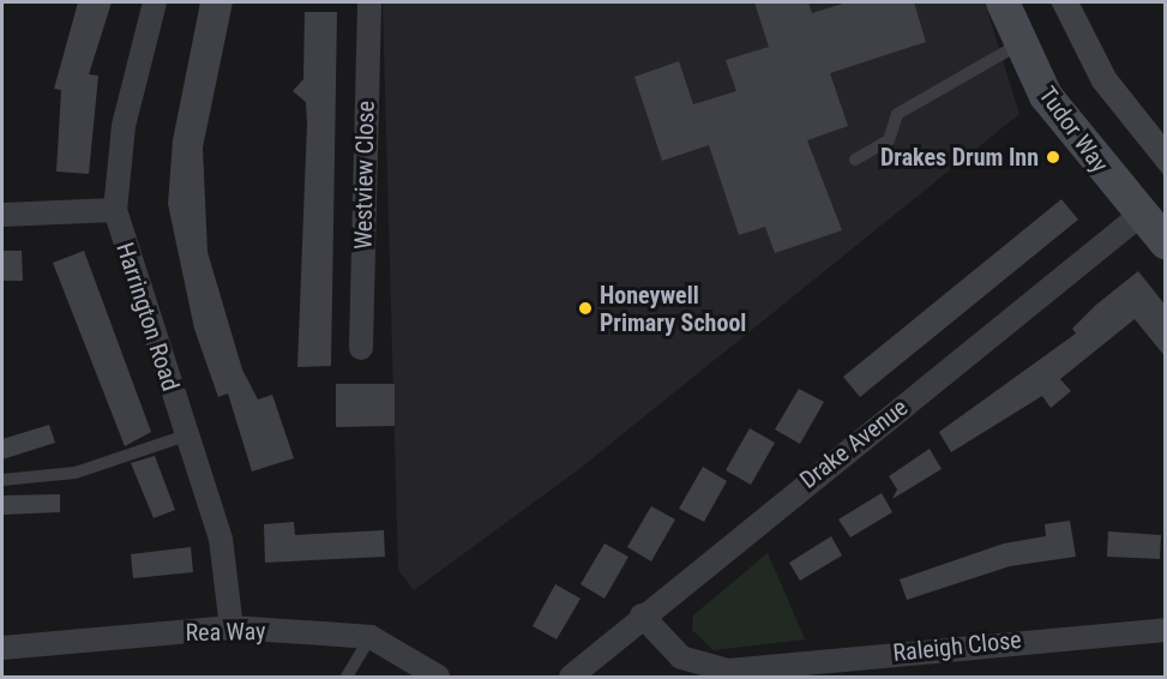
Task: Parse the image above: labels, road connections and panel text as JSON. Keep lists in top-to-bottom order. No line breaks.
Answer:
{"streets":{"street":["Tudor Way","Westview Close","Harrington Road","Drake Avenue","Rea Way","Raleigh Close"]},"crossings":[["Tudor Way","Drake Avenue"],["Harrington Road","Rea Way"],["Drake Avenue","Raleigh Close"]],"places":["Drakes Drum Inn","Honeywell Primary School"]}
